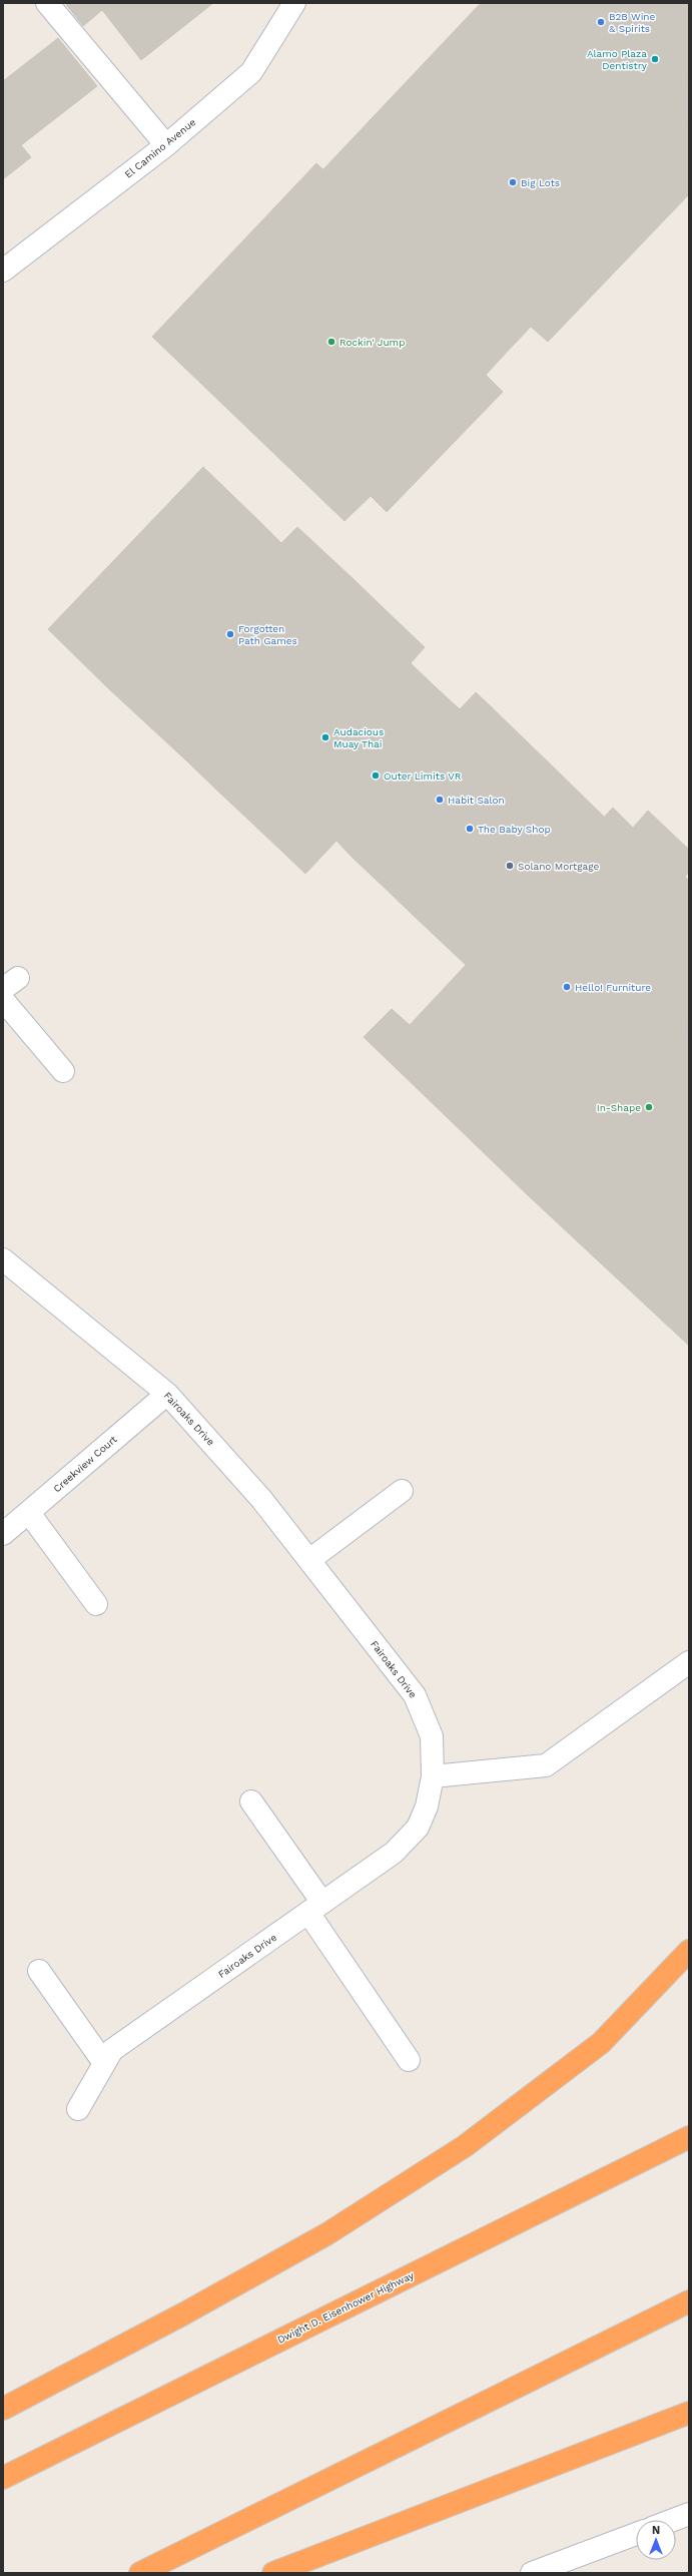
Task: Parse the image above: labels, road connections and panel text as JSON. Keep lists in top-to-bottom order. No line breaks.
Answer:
{"streets":{"highway":["Dwight D. Eisenhower Highway"],"street":["El Camino Avenue","Fairoaks Drive","Creekview Court"]},"crossings":[["Fairoaks Drive","Creekview Court"]],"places":["B2B Wine & Spirits","Alamo Plaza Dentistry","Big Lots","Rockin' Jump","Forgotten Path Games","Audacious Muay Thai","Outer Limits VR","Habit Salon","The Baby Shop","Solano Mortgage","Hello! Furniture","In-Shape"],"north":"top"}
